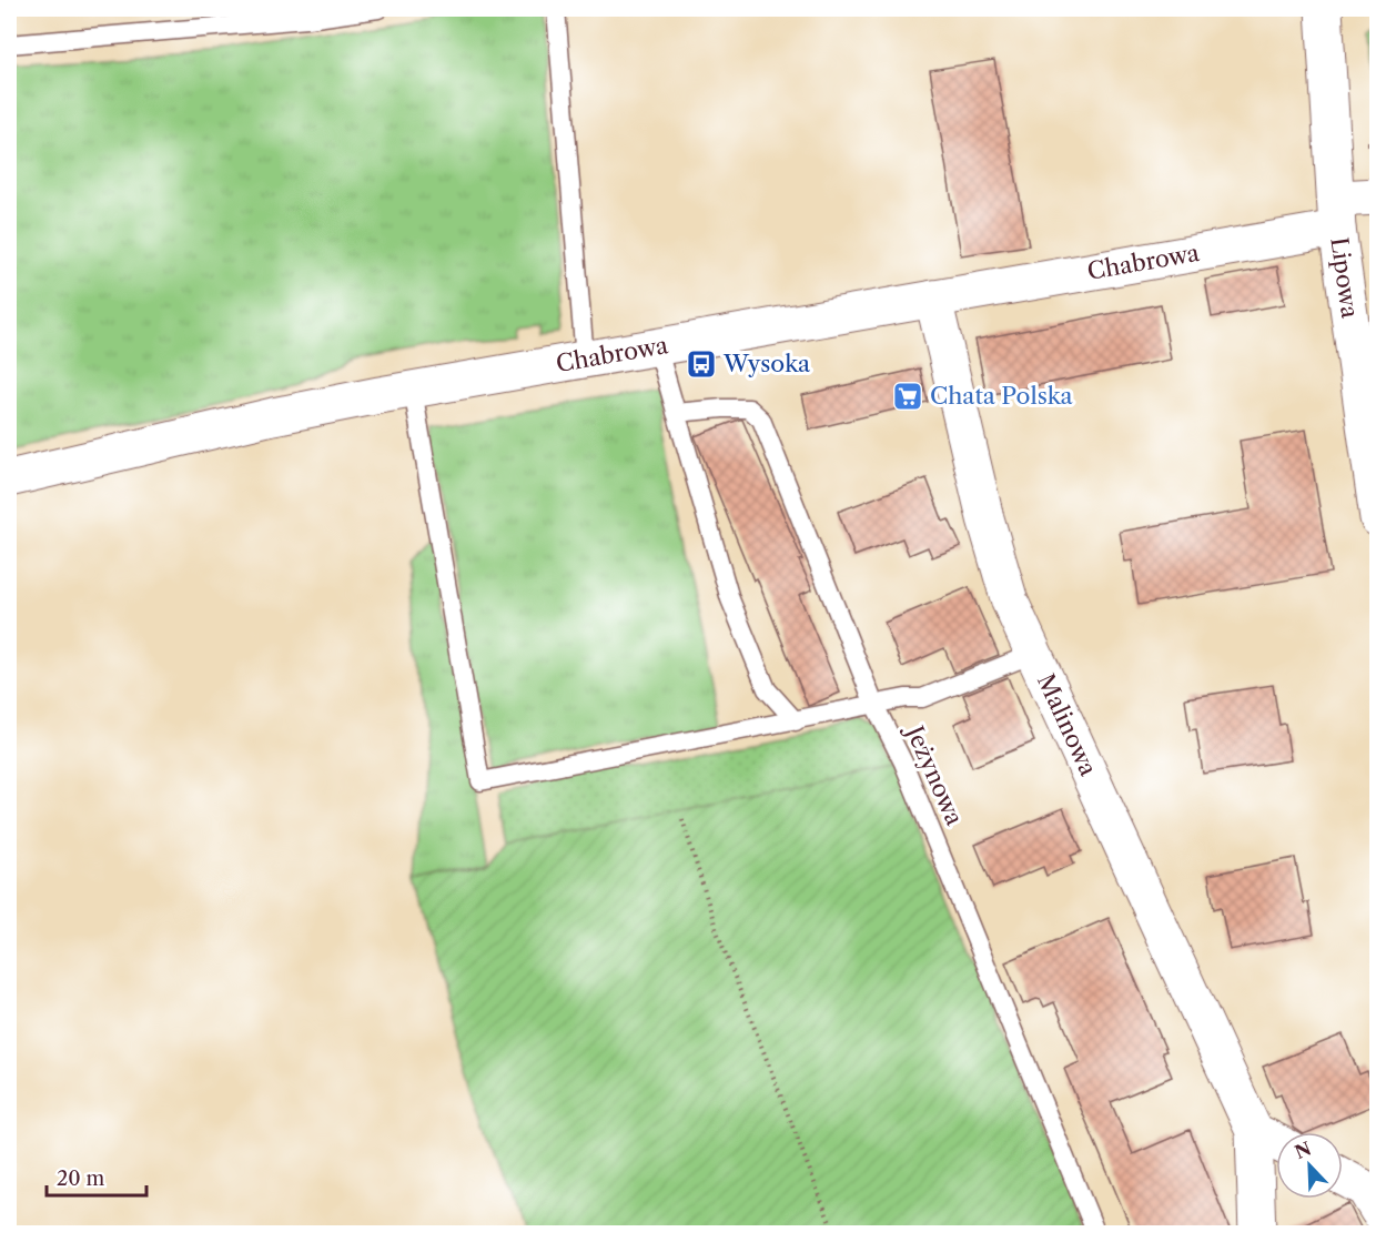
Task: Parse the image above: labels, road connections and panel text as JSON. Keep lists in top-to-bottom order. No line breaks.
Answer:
{"streets":{"street":["Chabrowa","Lipowa","Malinowa"],"lane":["Jeżynowa"]},"crossings":[["Chabrowa","Lipowa"],["Chabrowa","Malinowa"]],"places":{"bus stop":["Wysoka"],"supermarket":["Chata Polska"]},"scale_bar":"20 m","north":"top left"}
